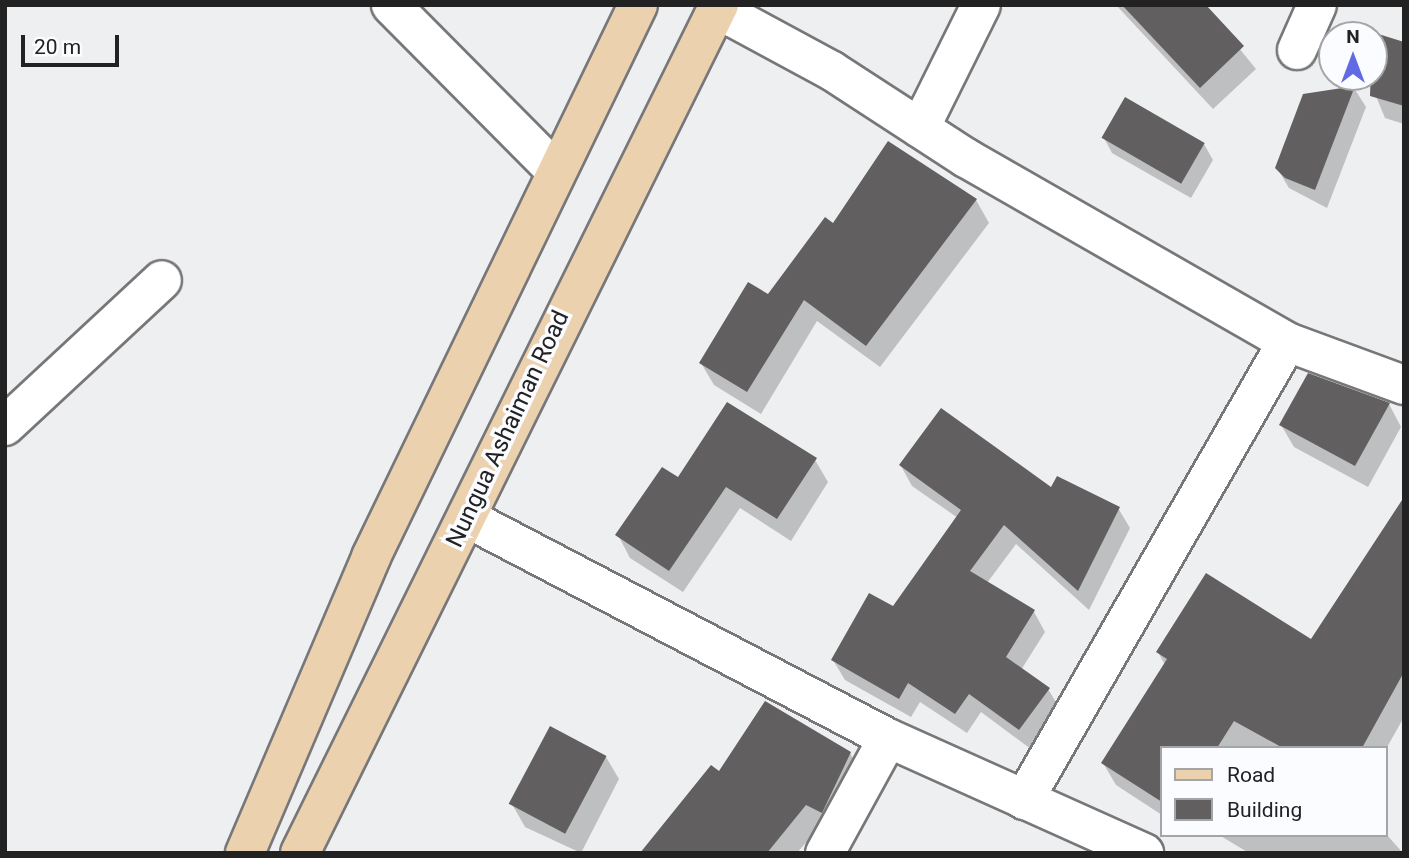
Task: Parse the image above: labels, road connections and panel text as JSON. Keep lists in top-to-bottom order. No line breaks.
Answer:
{"streets":{"main road":["Nungua Ashaiman Road"]},"legend":["Road","Building"],"scale_bar":"20 m","north":"top"}
